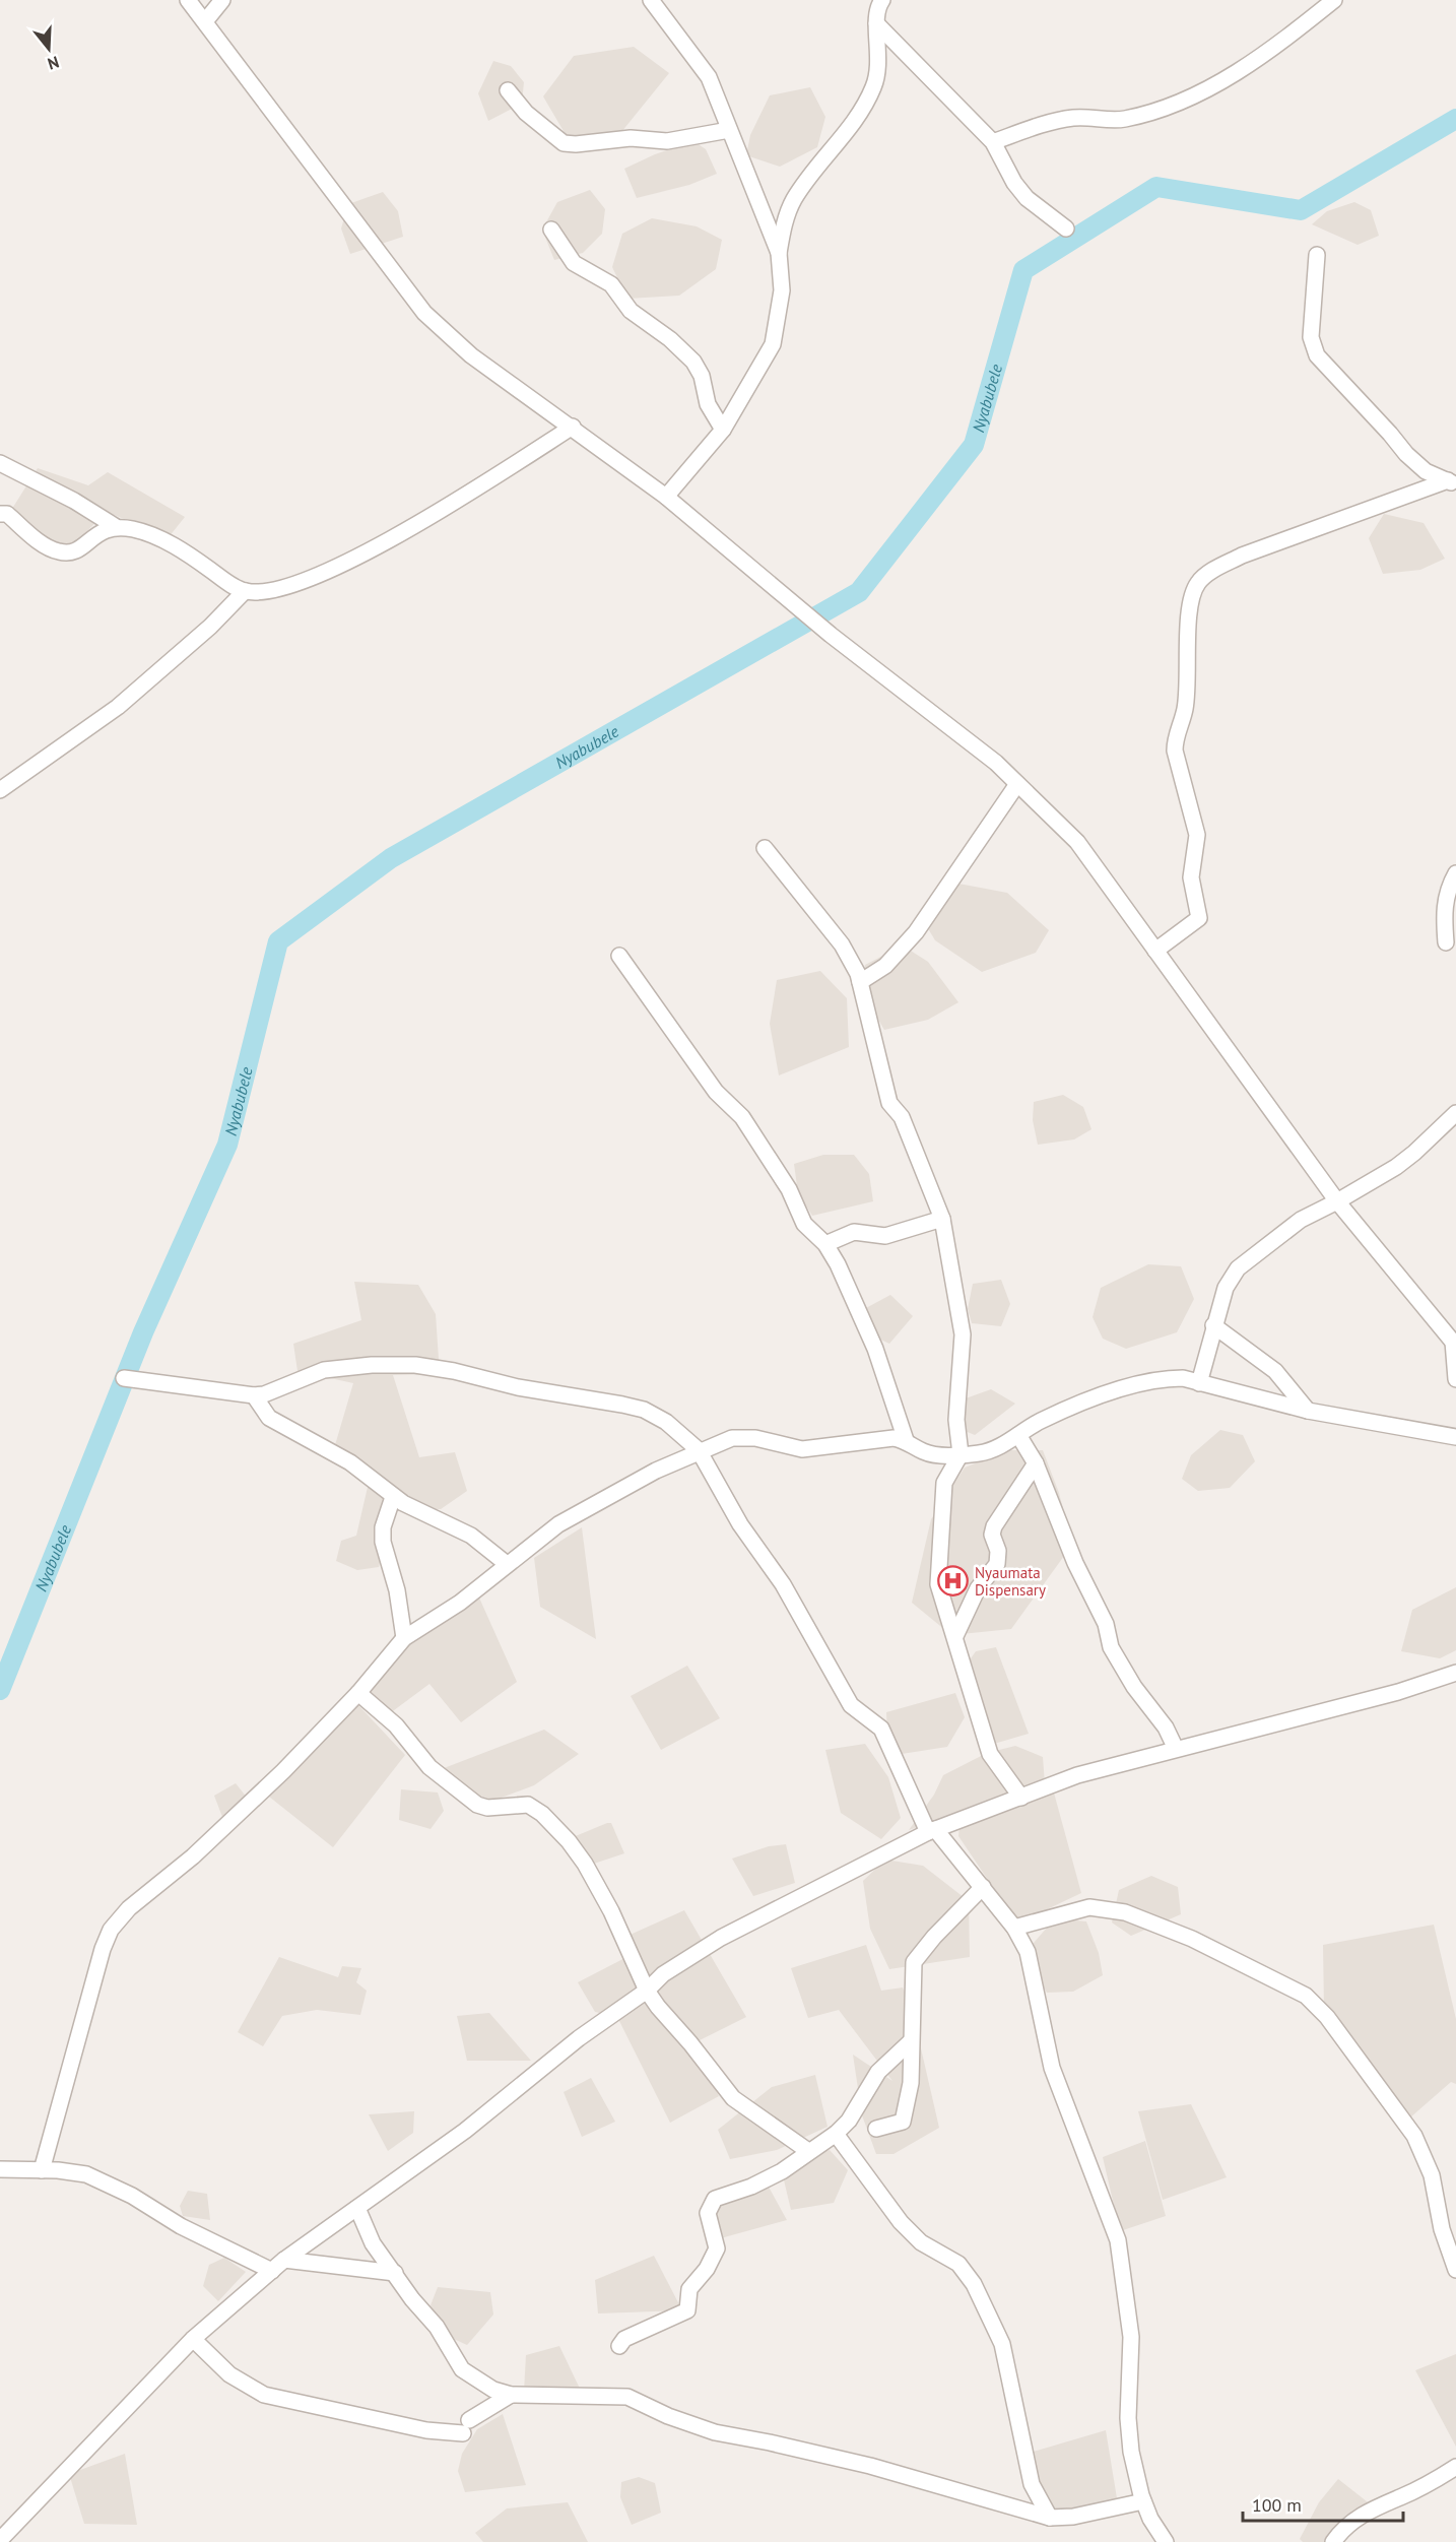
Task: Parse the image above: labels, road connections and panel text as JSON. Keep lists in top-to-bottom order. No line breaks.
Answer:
{"water":["Nyabubele"],"places":{"hospital":["Nyaumata Dispensary"]},"scale_bar":"100 m","north":"bottom"}
